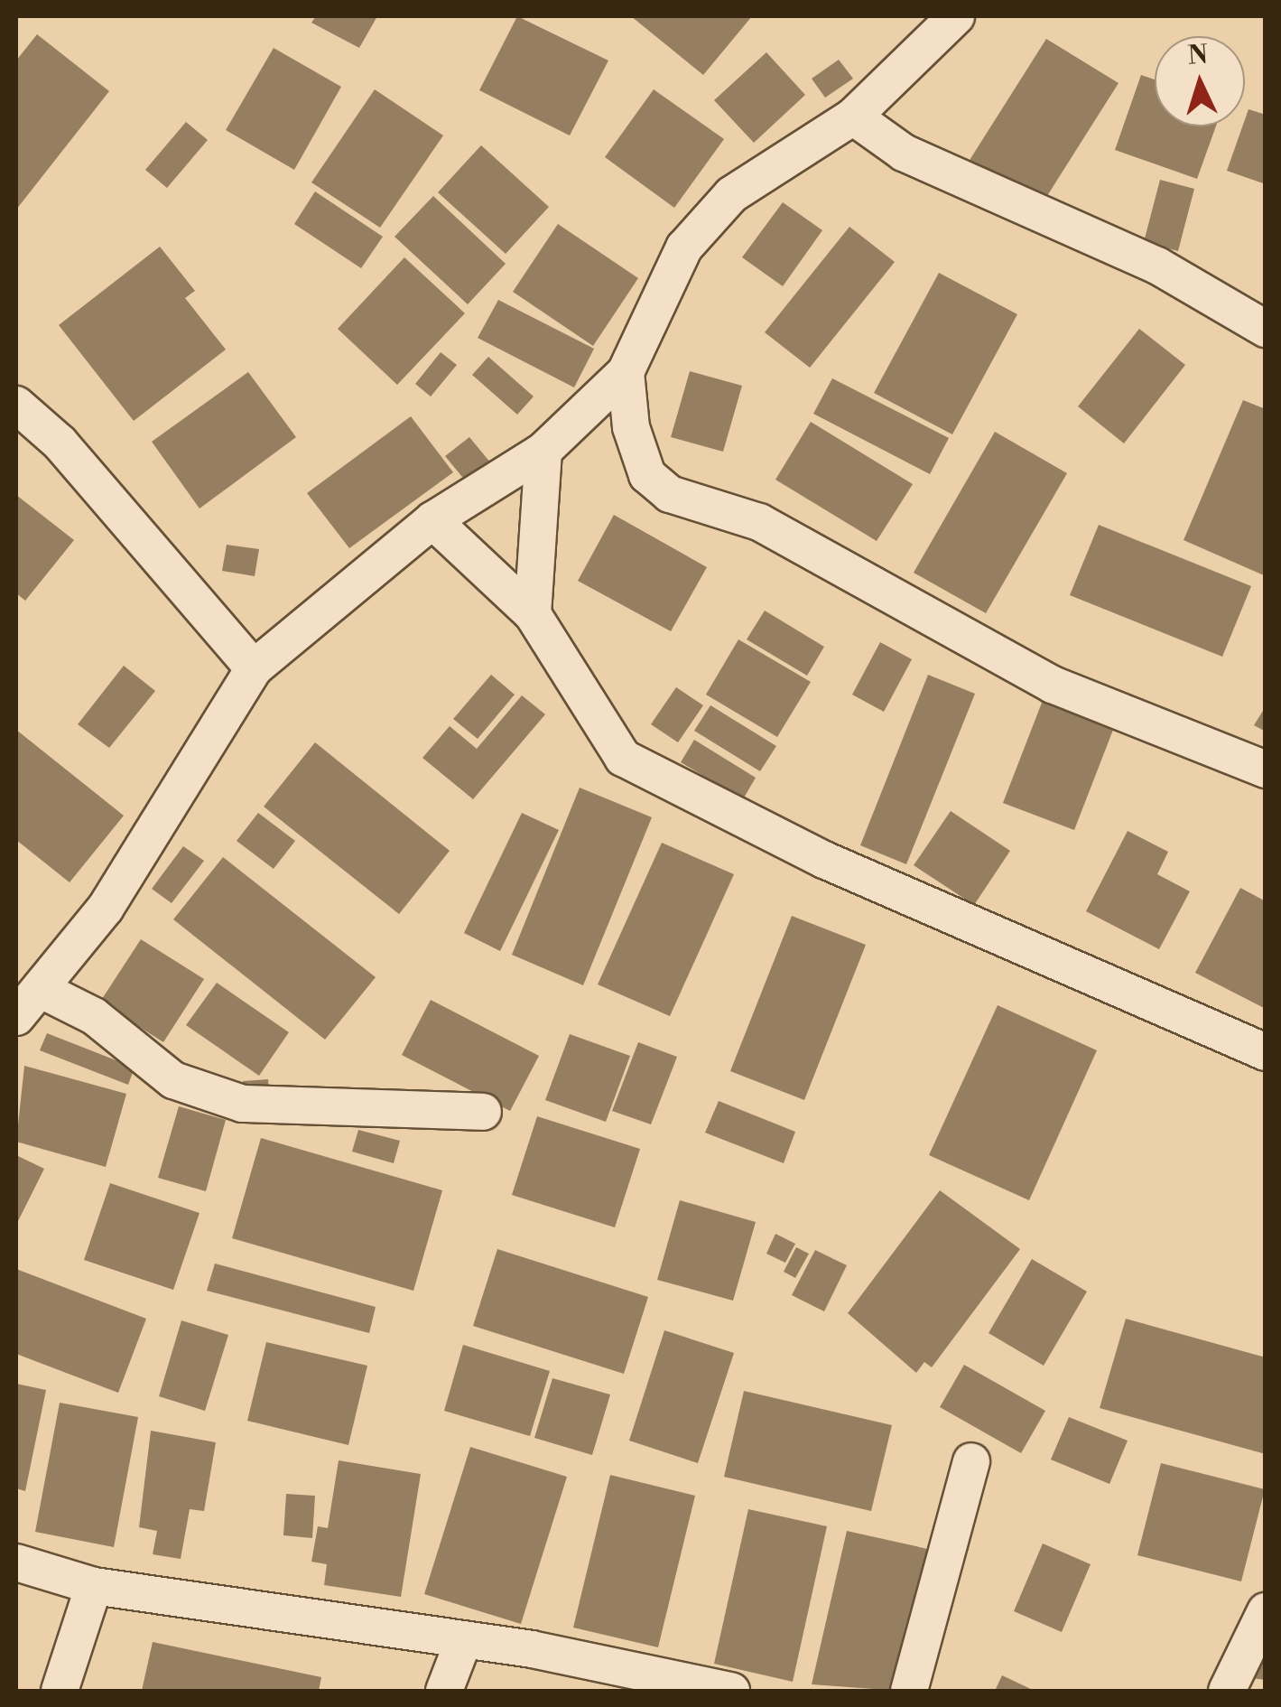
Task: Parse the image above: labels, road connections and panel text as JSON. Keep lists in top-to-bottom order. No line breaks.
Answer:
{"north":"top"}
